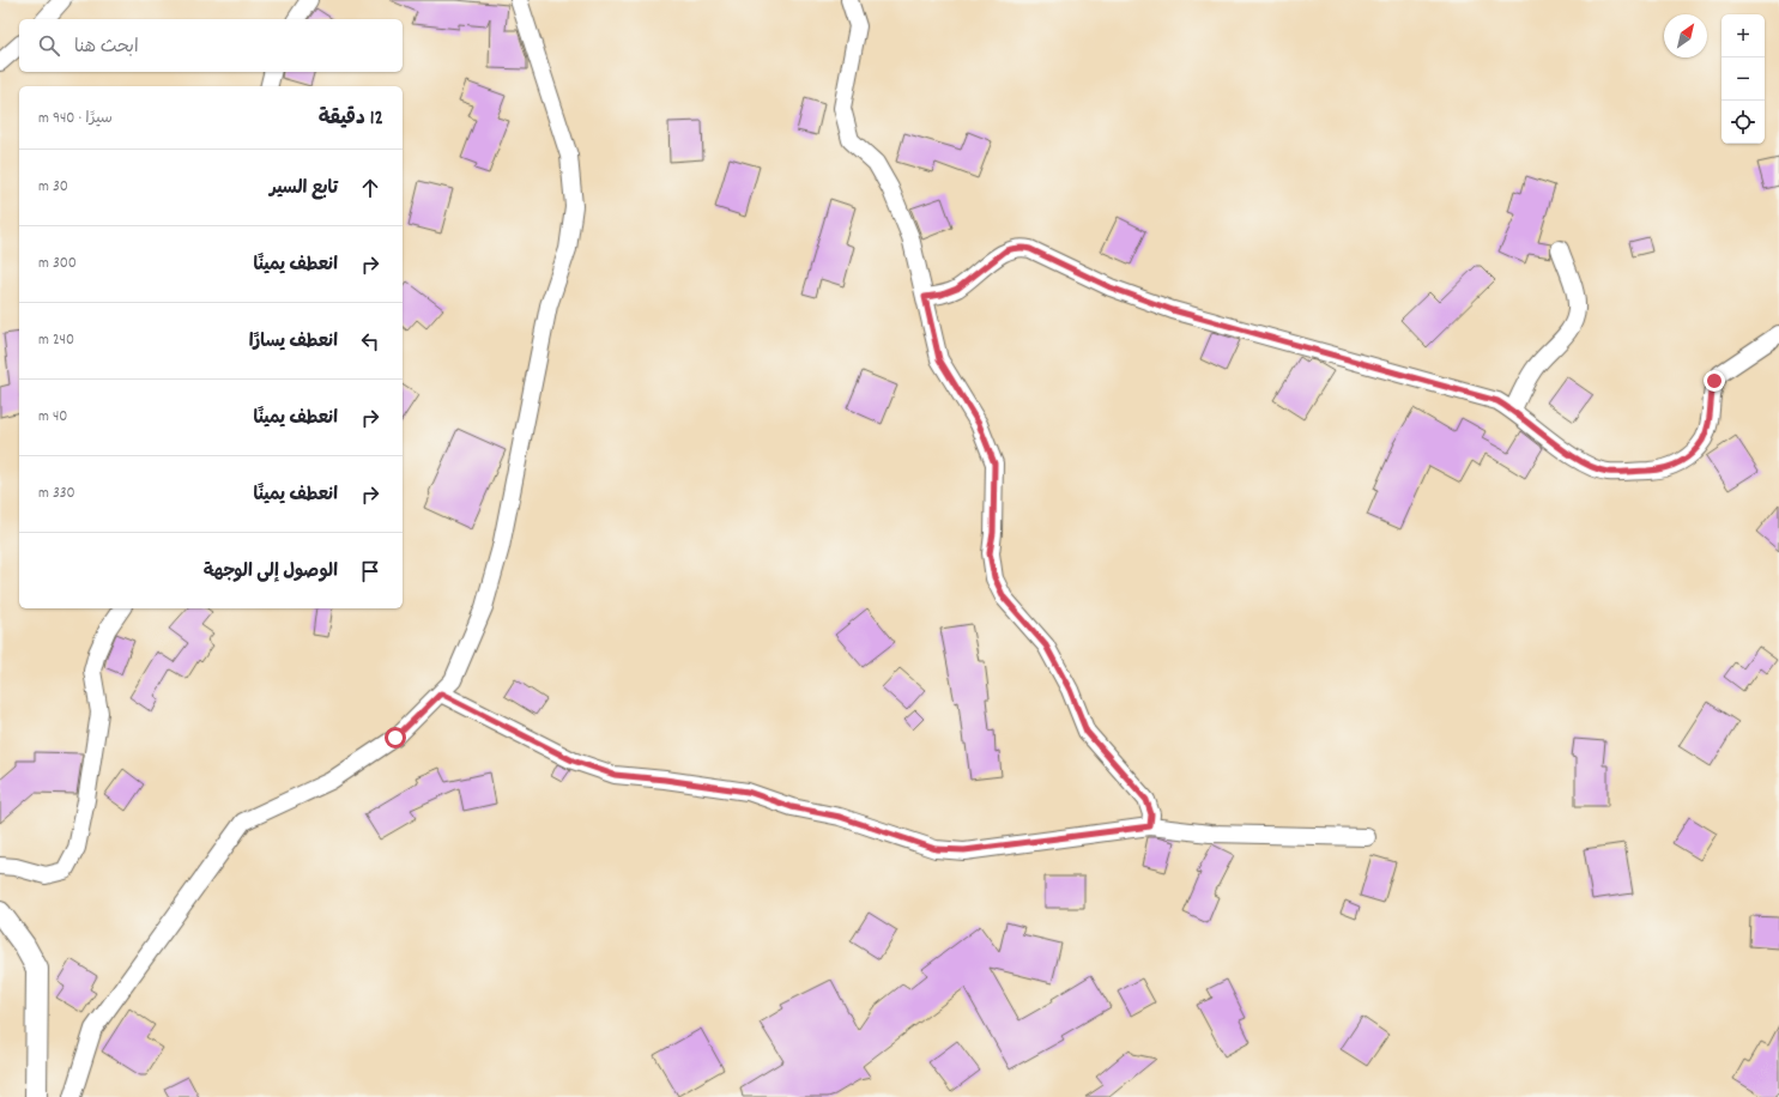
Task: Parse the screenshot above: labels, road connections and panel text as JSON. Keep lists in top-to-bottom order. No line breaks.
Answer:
{"north":"top right","page":{"map_buttons":["+","−"],"search":"ابحث هنا","heading":["12 دقيقة","سيرًا · 940 m"],"list":[["تابع السير","30 m"],["انعطف يمينًا","300 m"],["انعطف يسارًا","240 m"],["انعطف يمينًا","40 m"],["انعطف يمينًا","330 m"],"الوصول إلى الوجهة"]}}
